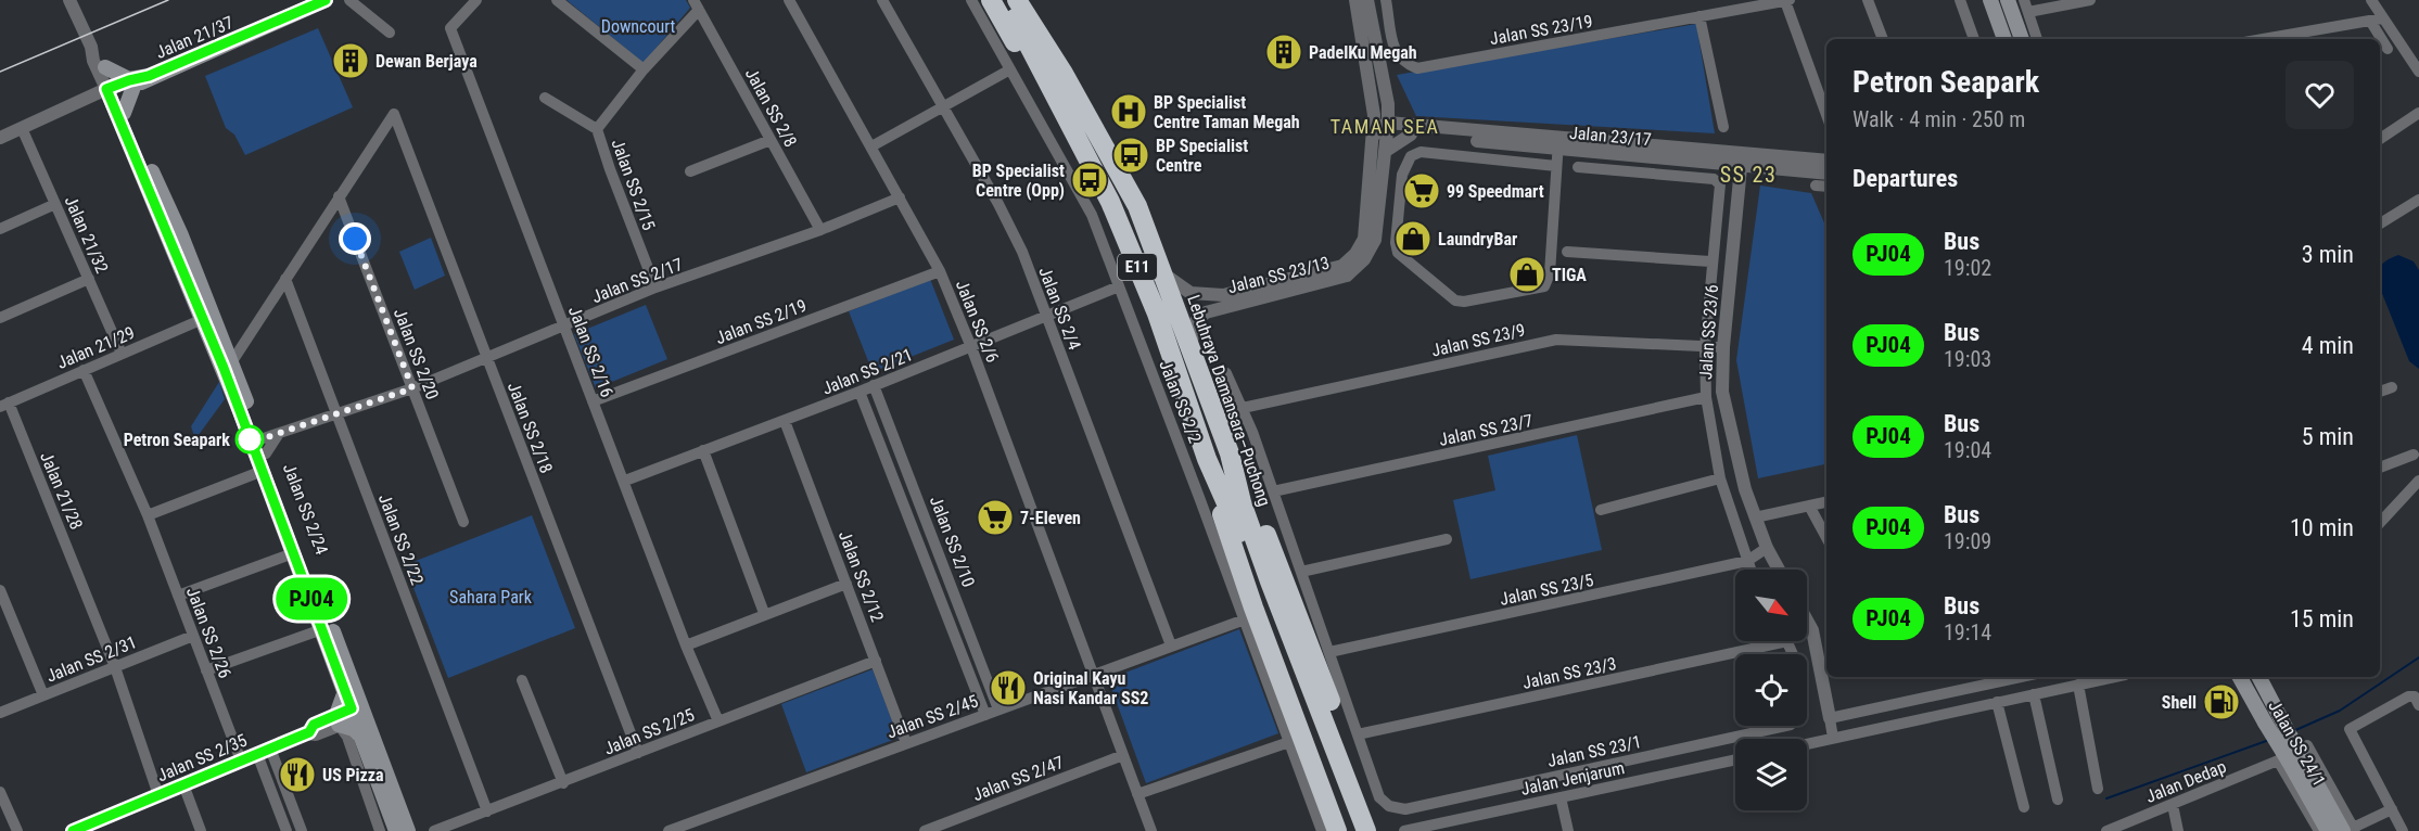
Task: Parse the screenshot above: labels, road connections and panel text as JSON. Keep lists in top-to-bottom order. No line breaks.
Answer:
{"streets":{"highway":["E11","Lebuhraya Damansara–Puchong"],"main road":["Jalan 21/37","Jalan SS 2/24","Jalan SS 24/1"],"street":["Jalan SS 23/19","Jalan SS 2/8","Jalan 23/17","Jalan SS 2/15","Jalan 21/32","Jalan SS 23/13","Jalan SS 2/17","Jalan SS 2/4","Jalan SS 2/19","Jalan SS 2/6","Jalan SS 23/6","Jalan SS 23/9","Jalan 21/29","Jalan SS 2/16","Jalan SS 2/20","Jalan SS 2/21","Jalan SS 2/2","Jalan SS 2/18","Jalan SS 23/7","Jalan 21/28","Jalan SS 2/22","Jalan SS 2/10","Jalan SS 2/12","Jalan SS 23/5","Jalan SS 2/26","Jalan SS 2/31","Jalan SS 23/3","Jalan SS 2/45","Jalan SS 2/25","Jalan SS 23/1","Jalan SS 2/35","Jalan SS 2/47","Jalan Jenjarum","Jalan Dedap"]},"crossings":[["Jalan 21/37","Jalan SS 2/24"],["Jalan SS 2/8","Jalan SS 2/15"],["Jalan SS 2/8","Jalan SS 2/17"],["Jalan 23/17","Jalan SS 23/13"],["Jalan 23/17","Jalan SS 23/6"],["Jalan SS 2/15","Jalan SS 2/17"],["Jalan 21/32","Jalan 21/29"],["Jalan SS 23/13","Lebuhraya Damansara–Puchong"],["Jalan SS 2/17","Jalan SS 2/6"],["Jalan SS 2/17","Jalan SS 2/16"],["Jalan SS 2/17","Jalan SS 2/20"],["Jalan SS 2/17","Jalan SS 2/18"],["Jalan SS 2/17","Jalan SS 2/24"],["Jalan SS 2/17","Jalan SS 2/22"],["Jalan SS 2/4","Jalan SS 2/21"],["Jalan SS 2/4","Jalan SS 2/45"],["Jalan SS 2/19","Jalan SS 2/6"],["Jalan SS 2/19","Jalan SS 2/16"],["Jalan SS 2/6","Jalan SS 2/21"],["Jalan SS 2/6","Jalan SS 2/45"],["Jalan SS 2/6","Jalan SS 2/47"],["Jalan SS 23/6","Jalan SS 23/9"],["Jalan SS 23/6","Jalan SS 23/5"],["Jalan 21/29","Jalan 21/28"],["Jalan 21/29","Jalan SS 2/24"],["Jalan 21/29","Jalan SS 2/26"],["Jalan SS 2/16","Jalan SS 2/21"],["Jalan SS 2/16","Jalan SS 2/25"],["Jalan SS 2/20","Jalan SS 2/18"],["Jalan SS 2/21","Jalan SS 2/2"],["Jalan SS 2/21","Jalan SS 2/10"],["Jalan SS 2/21","Jalan SS 2/12"],["Jalan SS 2/2","Jalan SS 2/45"],["Jalan SS 2/18","Jalan SS 2/25"],["Jalan 21/28","Jalan SS 2/31"],["Jalan 21/28","Jalan SS 2/35"],["Jalan SS 2/24","Jalan SS 2/35"],["Jalan SS 2/22","Jalan SS 2/25"],["Jalan SS 2/10","Jalan SS 2/45"],["Jalan SS 2/12","Jalan SS 2/45"],["Jalan SS 2/12","Jalan SS 2/25"],["Jalan SS 2/26","Jalan SS 2/31"],["Jalan SS 2/26","Jalan SS 2/35"],["Jalan SS 23/3","Jalan SS 23/1"],["Jalan SS 24/1","Jalan Dedap"]],"districts":["TAMAN SEA","SS 23"],"parks":["Downcourt","Sahara Park"],"places":{"building":["PadelKu Megah","Dewan Berjaya"],"hospital":["BP Specialist Centre Taman Megah"],"bus stop":["BP Specialist Centre","BP Specialist Centre (Opp)"],"supermarket":["99 Speedmart","7-Eleven"],"shop":["LaundryBar","TIGA"],"other":["Petron Seapark"],"restaurant":["Original Kayu Nasi Kandar SS2","US Pizza"],"fuel station":["Shell"]},"lines":["bus line PJ04"],"north":"bottom right","page":{"on_map":"PJ04","heading":[["Petron Seapark","Walk · 4 min · 250 m"],"Departures"],"list":[{"mark":"PJ04","name":"Bus","note":"19:02","value":"3 min"},{"mark":"PJ04","name":"Bus","note":"19:03","value":"4 min"},{"mark":"PJ04","name":"Bus","note":"19:04","value":"5 min"},{"mark":"PJ04","name":"Bus","note":"19:09","value":"10 min"},{"mark":"PJ04","name":"Bus","note":"19:14","value":"15 min"}]}}
